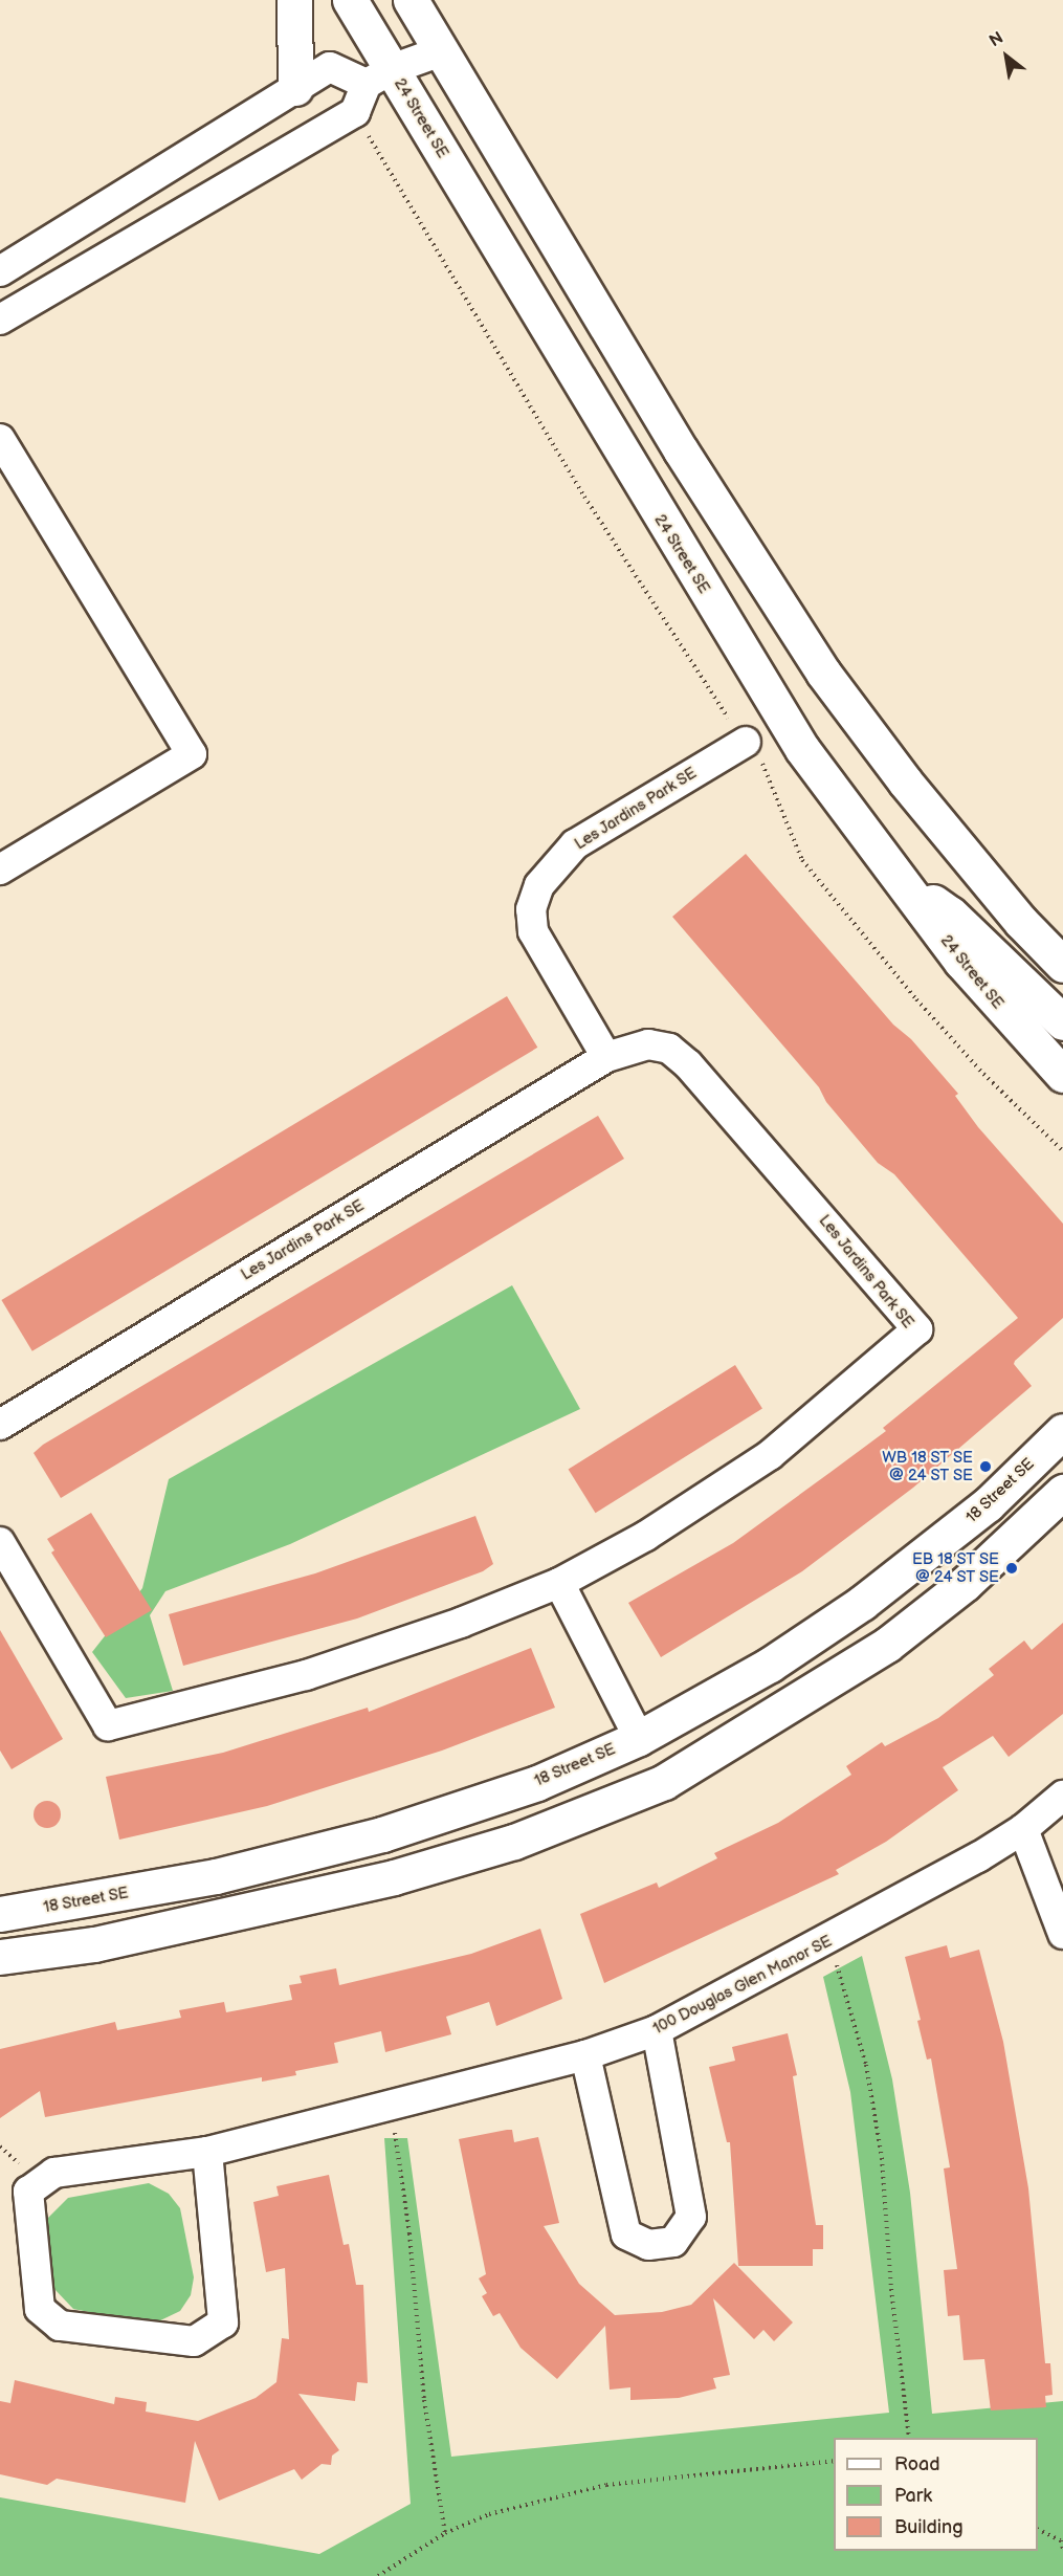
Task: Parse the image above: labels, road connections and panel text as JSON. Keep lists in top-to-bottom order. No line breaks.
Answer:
{"streets":{"main road":["24 Street SE","18 Street SE"],"street":["Les Jardins Park SE","100 Douglas Glen Manor SE"]},"places":["WB 18 ST SE @ 24 ST SE","EB 18 ST SE @ 24 ST SE"],"legend":["Road","Park","Building"],"north":"top left"}
